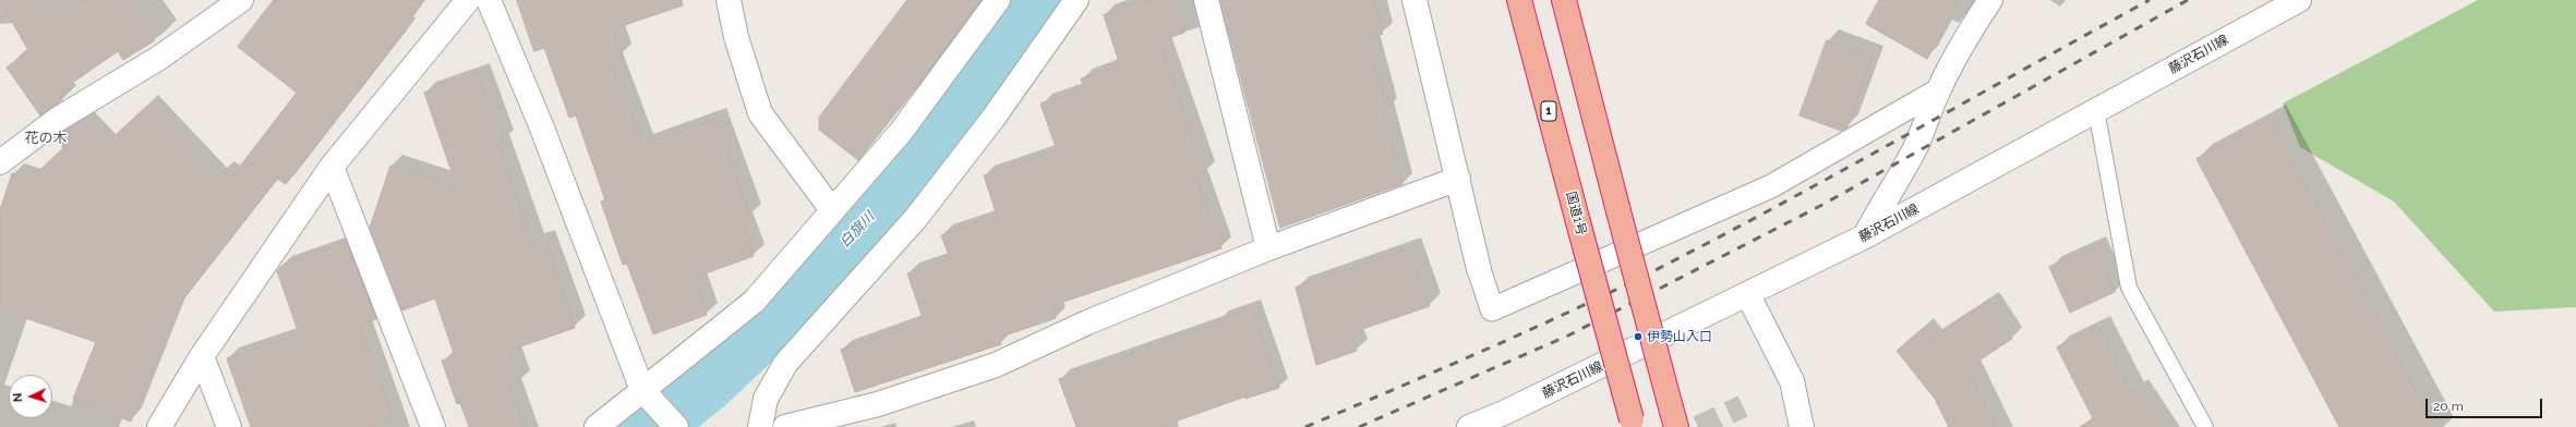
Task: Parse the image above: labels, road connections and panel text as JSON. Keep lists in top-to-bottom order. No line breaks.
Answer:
{"streets":{"highway":["1","国道1号"],"street":["藤沢石川線"]},"districts":["花の木"],"water":["白旗川"],"places":["伊勢山入口"],"scale_bar":"20 m","north":"left"}
